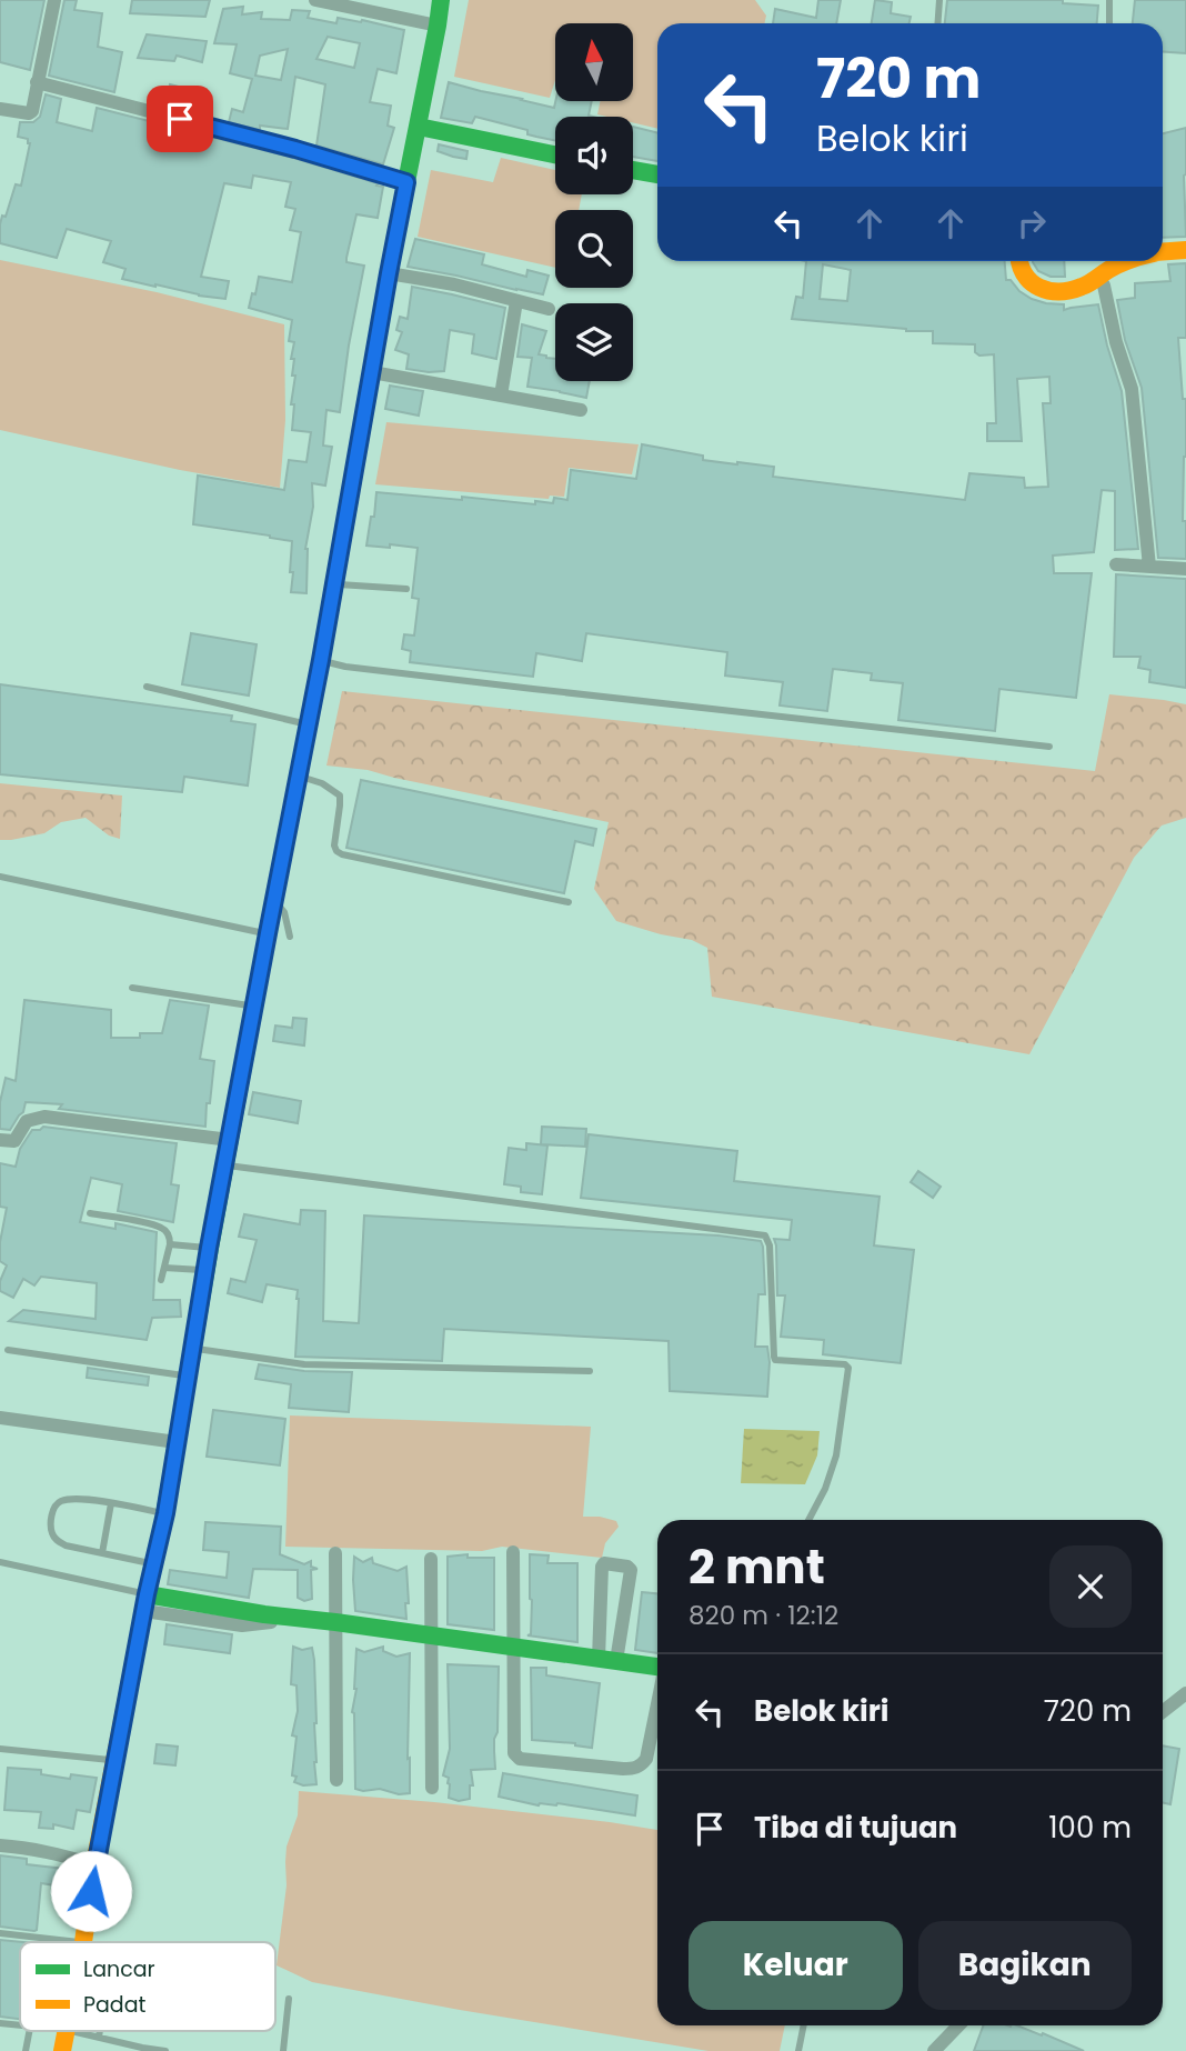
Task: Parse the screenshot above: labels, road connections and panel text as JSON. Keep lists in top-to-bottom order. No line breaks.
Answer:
{"legend":["Lancar","Padat"],"north":"top","page":{"turn":["720 m","Belok kiri"],"heading":["2 mnt","820 m · 12:12"],"list":[{"name":"Belok kiri","value":"720 m"},{"name":"Tiba di tujuan","value":"100 m"}],"buttons":["Keluar","Bagikan"]}}
